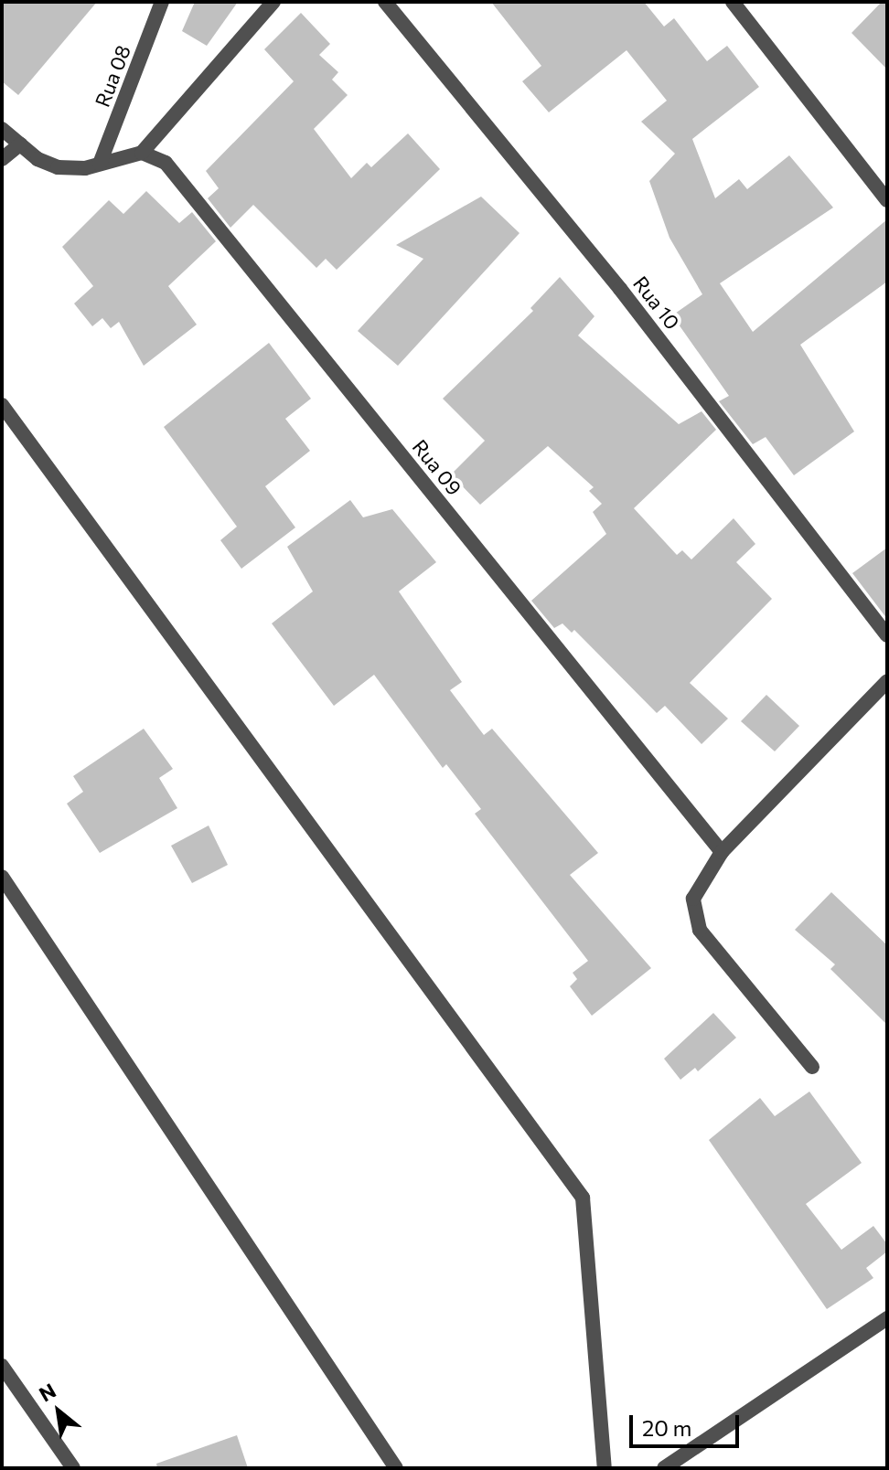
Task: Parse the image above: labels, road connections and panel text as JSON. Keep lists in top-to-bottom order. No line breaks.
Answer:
{"streets":{"street":["Rua 08","Rua 10","Rua 09"]},"scale_bar":"20 m","north":"top left"}
